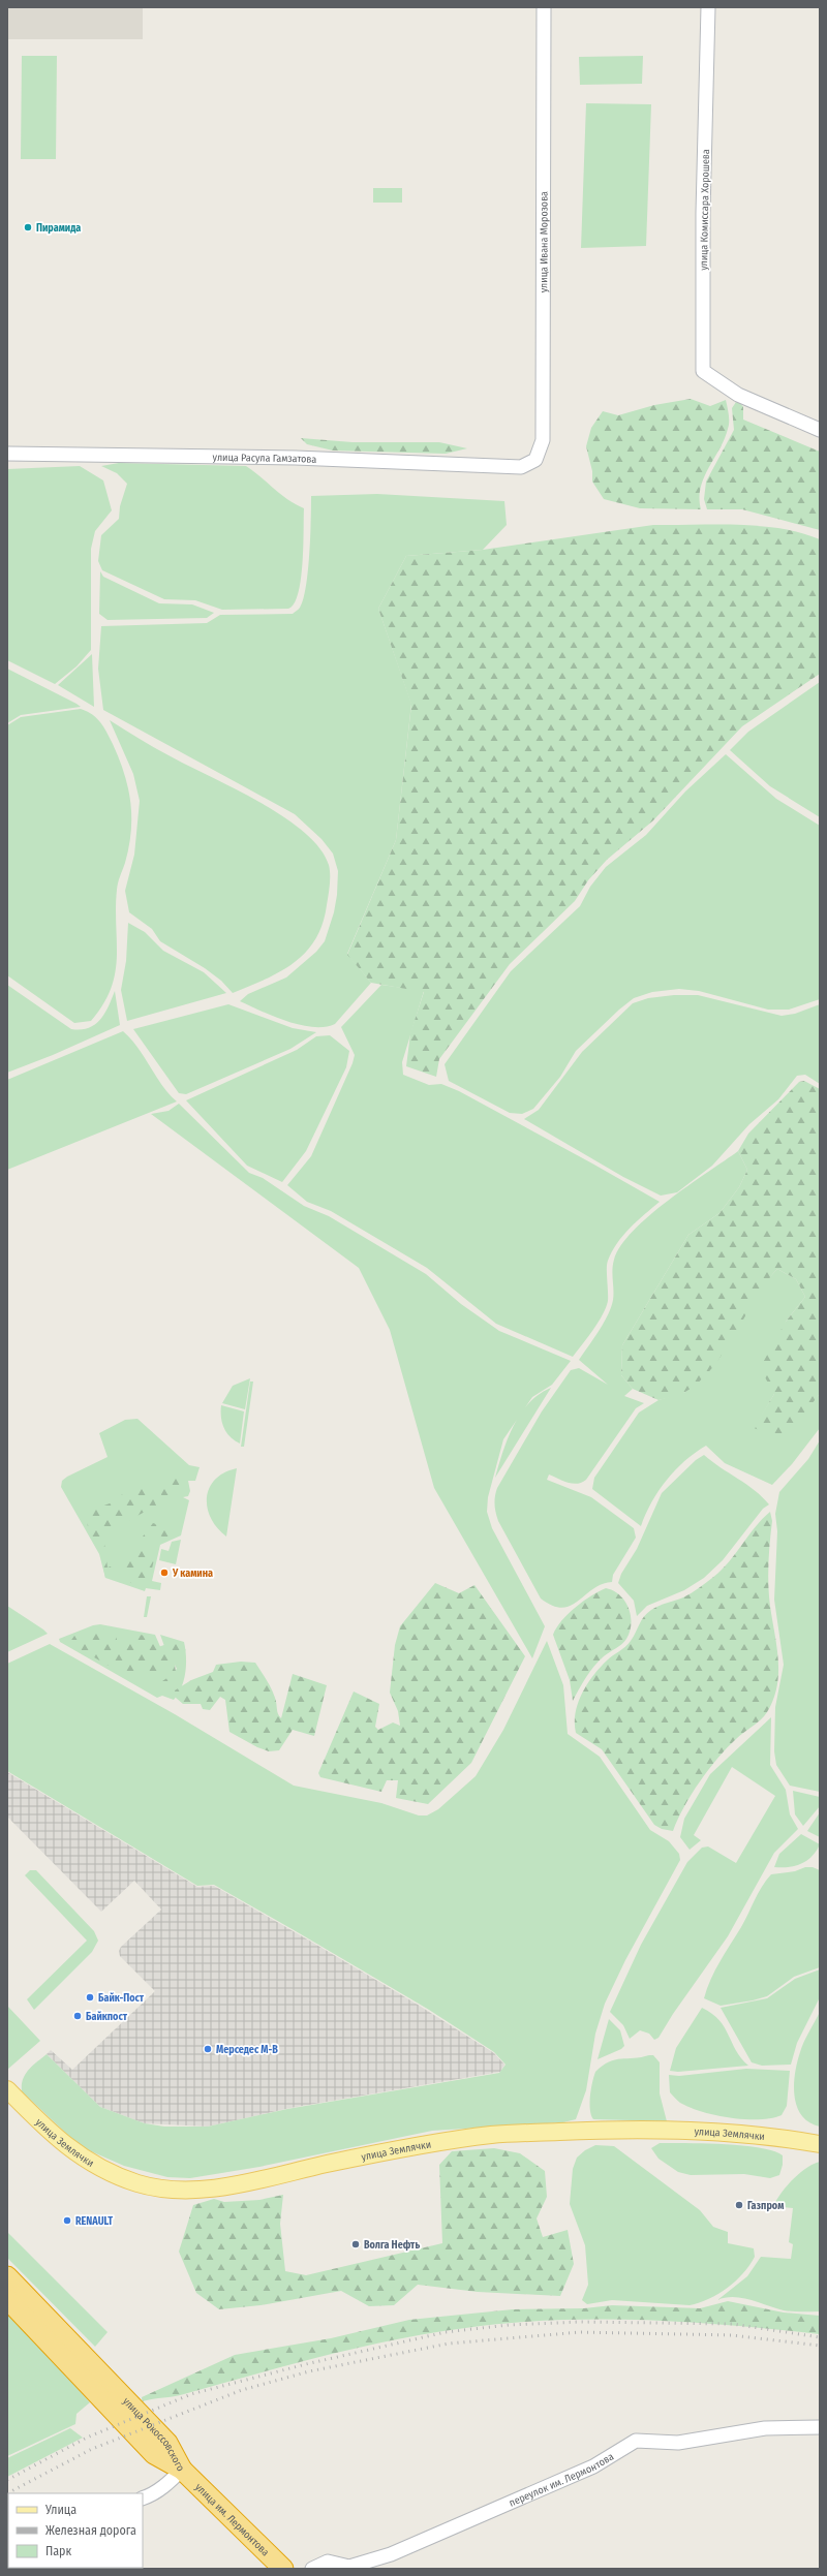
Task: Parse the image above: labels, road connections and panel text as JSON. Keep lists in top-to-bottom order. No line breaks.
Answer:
{"streets":{"highway":["улица Рокоссовского","улица им. Лермонтова"],"main road":["улица Землячки"],"street":["улица Комиссара Хорошева","улица Ивана Морозова","улица Расула Гамзатова","переулок им. Лермонтова"]},"crossings":[["улица Ивана Морозова","улица Расула Гамзатова"],["улица Рокоссовского","улица им. Лермонтова"]],"places":["Пирамида","У камина","Байк-Пост","Байкпост","Мерседес M-B","Газпром","RENAULT","Волга Нефть"],"legend":["Улица","Железная дорога","Парк"]}
